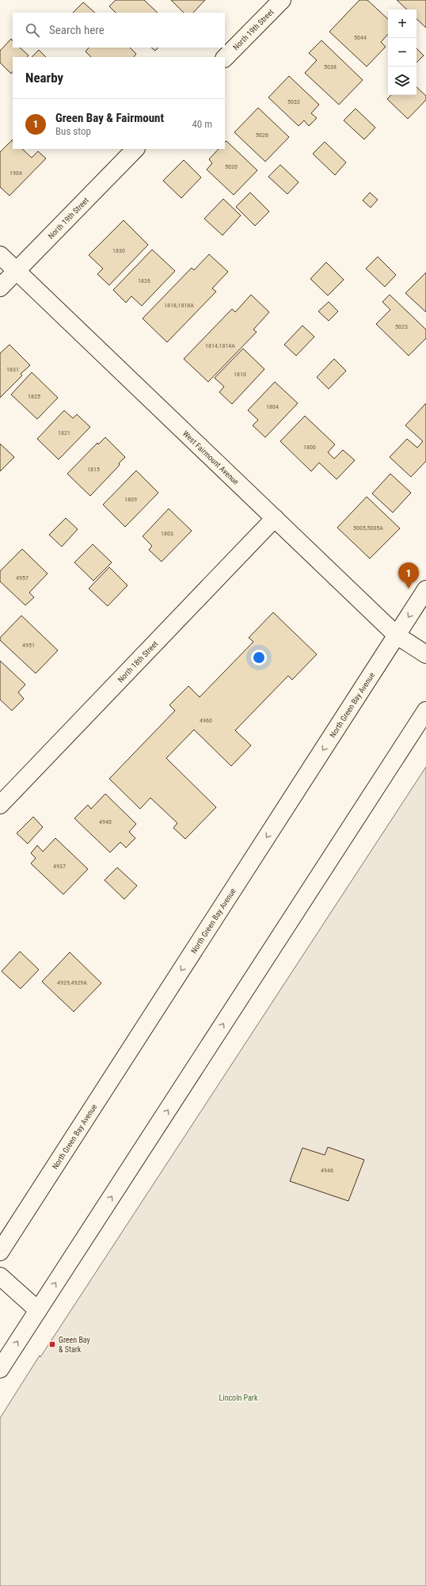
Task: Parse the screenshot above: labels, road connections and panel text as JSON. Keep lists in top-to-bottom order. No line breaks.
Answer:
{"streets":{"main road":["North 19th Street","West Fairmount Avenue","North 18th Street","North Green Bay Avenue"]},"crossings":[["North 19th Street","West Fairmount Avenue"],["West Fairmount Avenue","North 18th Street"],["West Fairmount Avenue","North Green Bay Avenue"]],"parks":["Lincoln Park"],"places":{"transit":["Green Bay & Stark"]},"house_numbers":["5044","5038","5032","5026","5020","1904","1830","1826","1818,1818A","5023","1814,1814A","1831","1810","1825","1804","1821","1800","1815","1809","5005,5005A","1803","4957","4951","4960","4940","4937","4929,4929A","4946"],"page":{"map_buttons":["+","−"],"search":"Search here","heading":"Nearby","list":[{"mark":"1","name":"Green Bay & Fairmount","note":"Bus stop","value":"40 m"}],"pins":"1"}}
